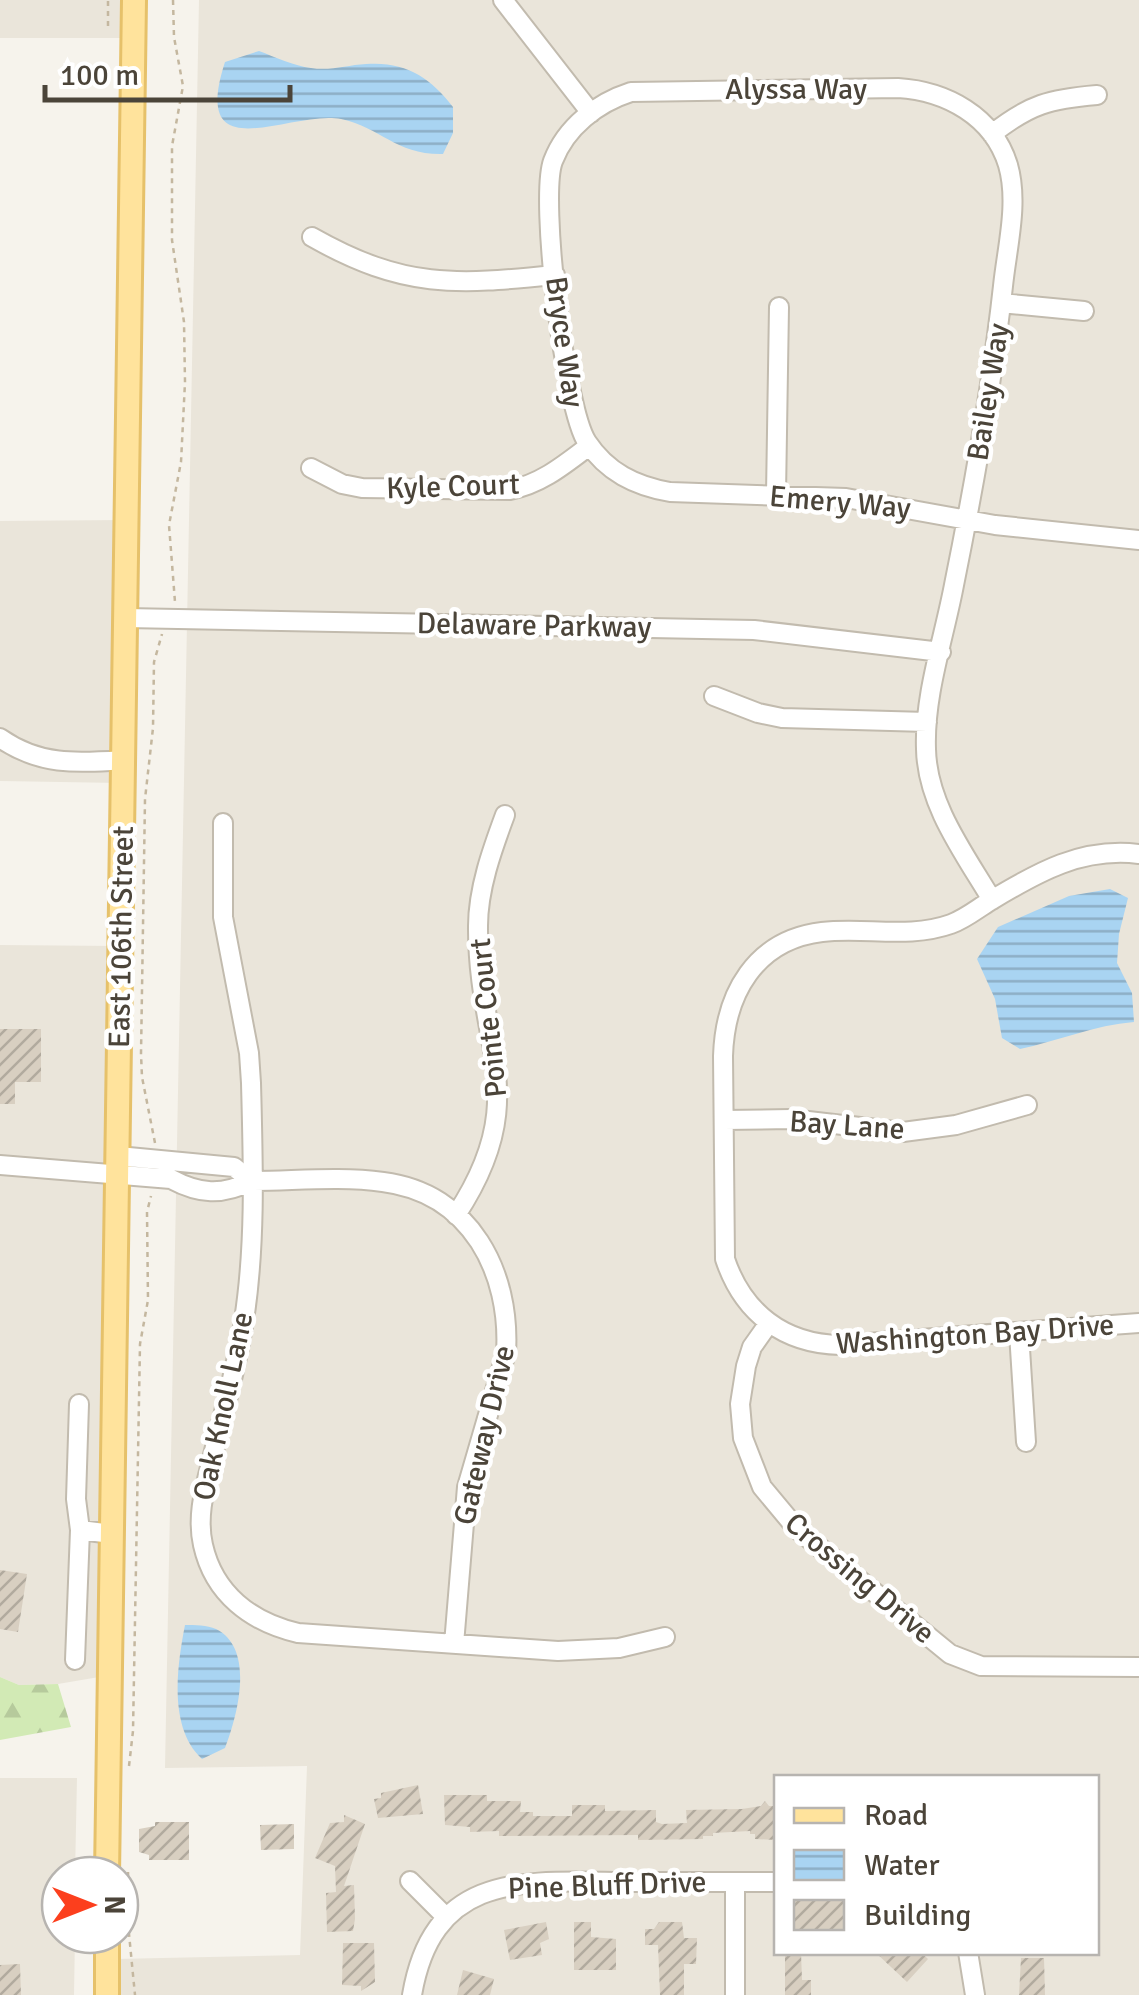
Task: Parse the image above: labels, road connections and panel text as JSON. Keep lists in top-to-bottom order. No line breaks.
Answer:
{"streets":{"main road":["East 106th Street"],"street":["Alyssa Way","Bryce Way","Bailey Way","Kyle Court","Emery Way","Delaware Parkway","Pointe Court","Bay Lane","Washington Bay Drive","Oak Knoll Lane","Gateway Drive","Crossing Drive","Pine Bluff Drive"]},"crossings":[["Alyssa Way","Bryce Way"],["Alyssa Way","Bailey Way"],["Bryce Way","Kyle Court"],["Bryce Way","Emery Way"],["Bailey Way","Emery Way"],["Bailey Way","Delaware Parkway"],["Bailey Way","Washington Bay Drive"],["Delaware Parkway","East 106th Street"],["East 106th Street","Gateway Drive"],["Pointe Court","Gateway Drive"],["Bay Lane","Washington Bay Drive"],["Washington Bay Drive","Crossing Drive"],["Oak Knoll Lane","Gateway Drive"]],"legend":["Road","Water","Building"],"scale_bar":"100 m","north":"right"}
